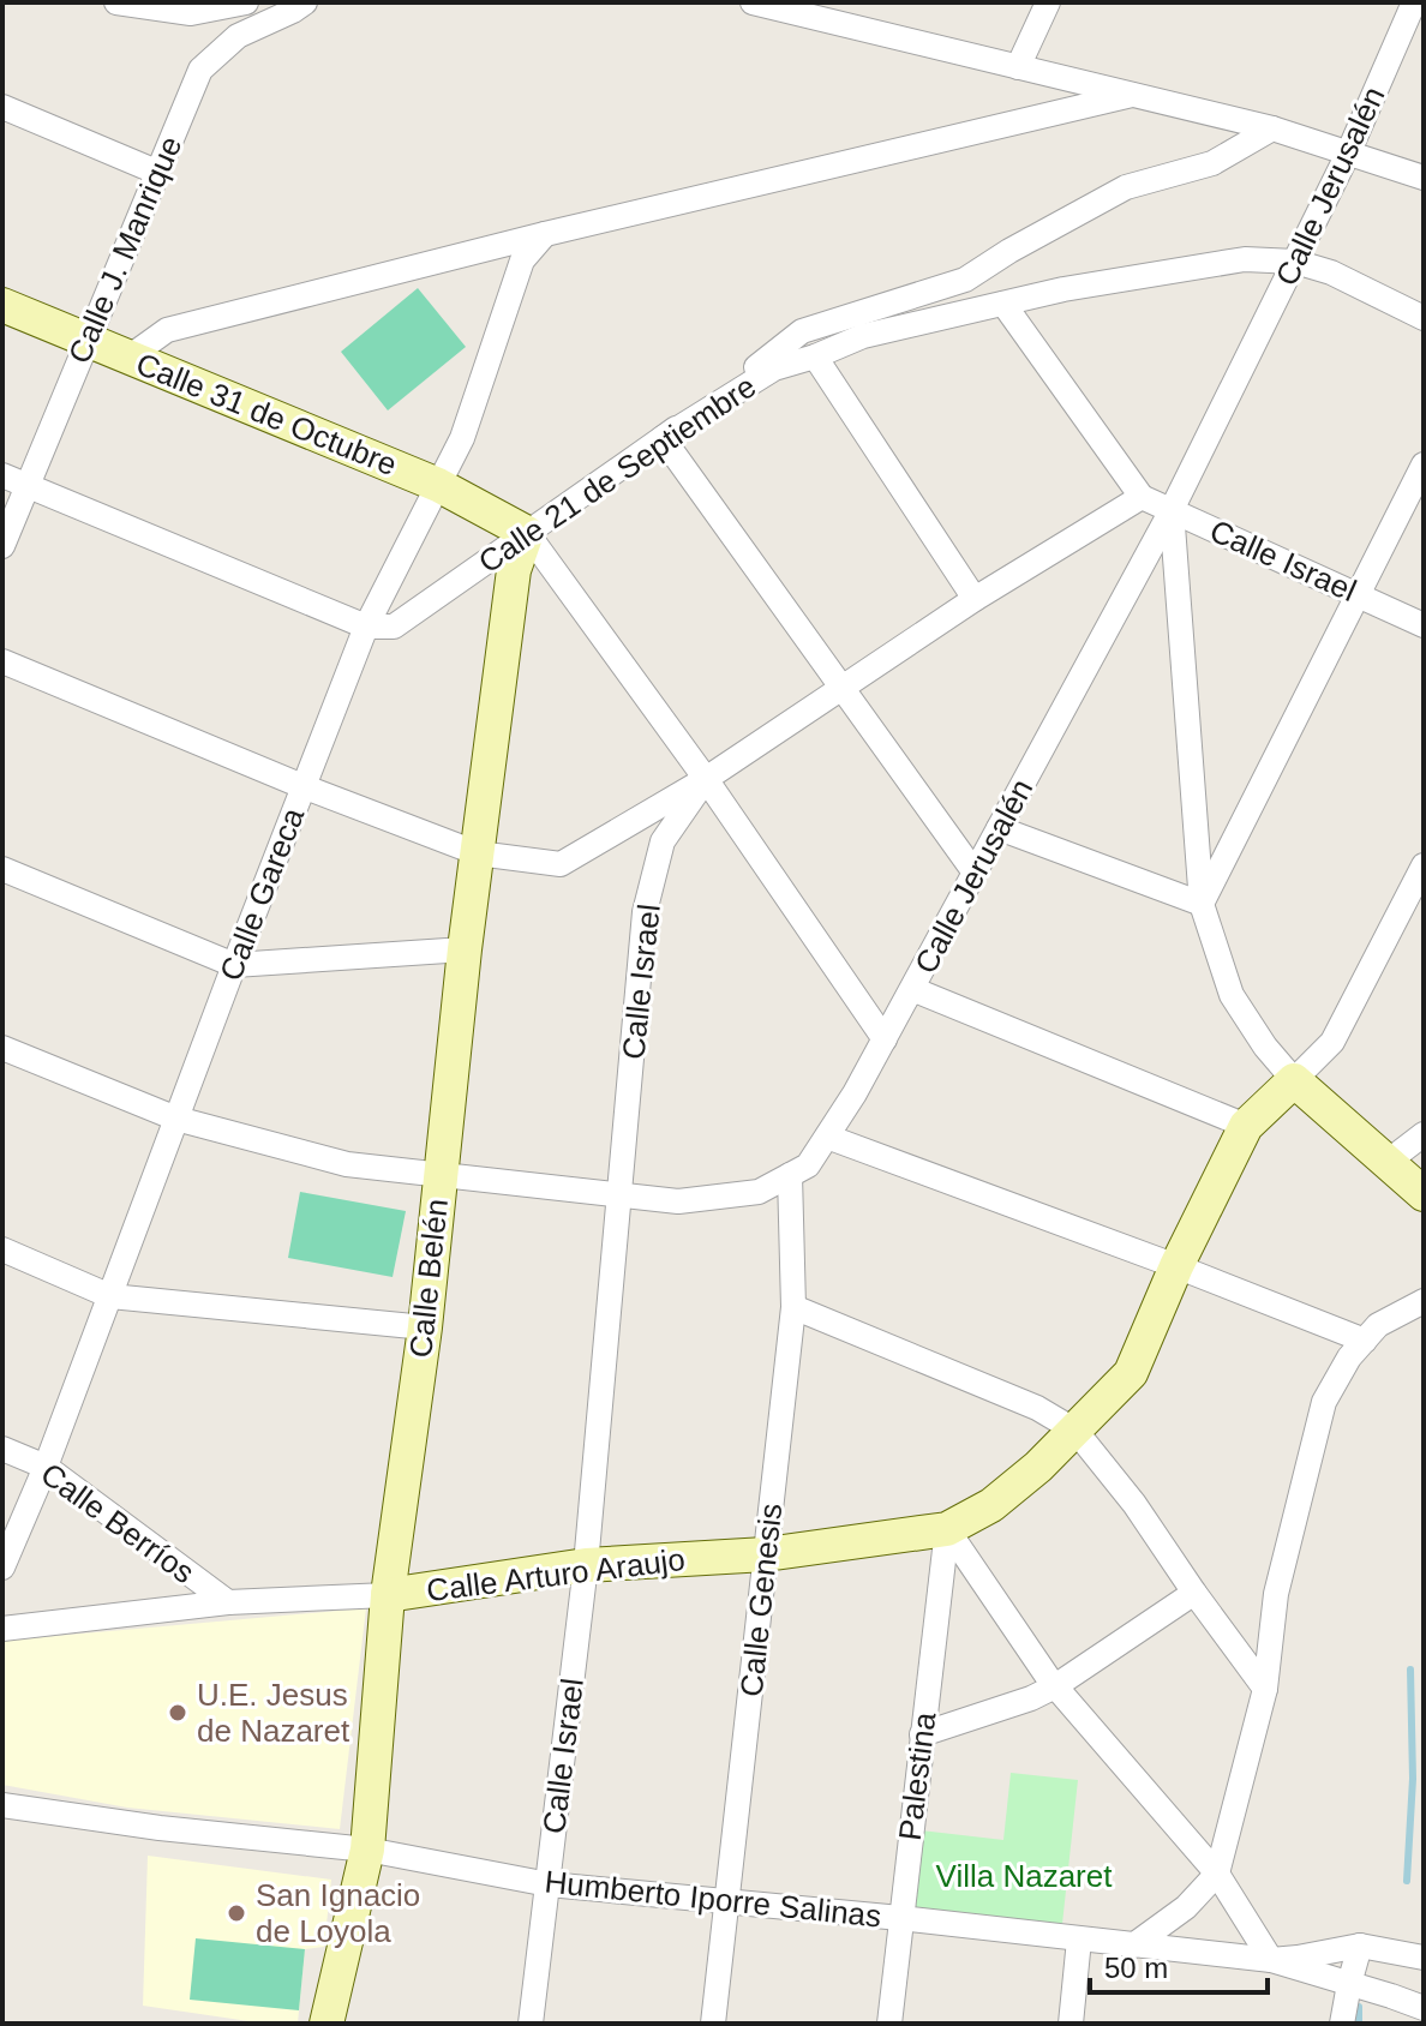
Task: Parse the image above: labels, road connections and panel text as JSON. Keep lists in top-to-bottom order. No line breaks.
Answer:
{"streets":{"main road":["Calle 31 de Octubre","Calle Belén","Calle Arturo Araujo"],"street":["Calle Jerusalén","Calle J. Manrique","Calle 21 de Septiembre","Calle Israel","Calle Gareca","Calle Berríos","Calle Genesis","Palestina","Humberto Iporre Salinas"]},"crossings":[["Calle Jerusalén","Calle 21 de Septiembre"],["Calle Jerusalén","Calle Israel"],["Calle Jerusalén","Calle Gareca"],["Calle Jerusalén","Calle Belén"],["Calle Jerusalén","Calle Genesis"],["Calle J. Manrique","Calle 31 de Octubre"],["Calle 31 de Octubre","Calle 21 de Septiembre"],["Calle 31 de Octubre","Calle Gareca"],["Calle 31 de Octubre","Calle Belén"],["Calle 21 de Septiembre","Calle Gareca"],["Calle 21 de Septiembre","Calle Belén"],["Calle Israel","Calle Arturo Araujo"],["Calle Israel","Humberto Iporre Salinas"],["Calle Gareca","Calle Berríos"],["Calle Belén","Calle Arturo Araujo"],["Calle Belén","Humberto Iporre Salinas"],["Calle Berríos","Calle Arturo Araujo"],["Calle Arturo Araujo","Calle Genesis"],["Calle Arturo Araujo","Palestina"],["Calle Genesis","Humberto Iporre Salinas"],["Palestina","Humberto Iporre Salinas"]],"parks":["Villa Nazaret"],"places":["U.E. Jesus de Nazaret","San Ignacio de Loyola"],"scale_bar":"50 m"}
